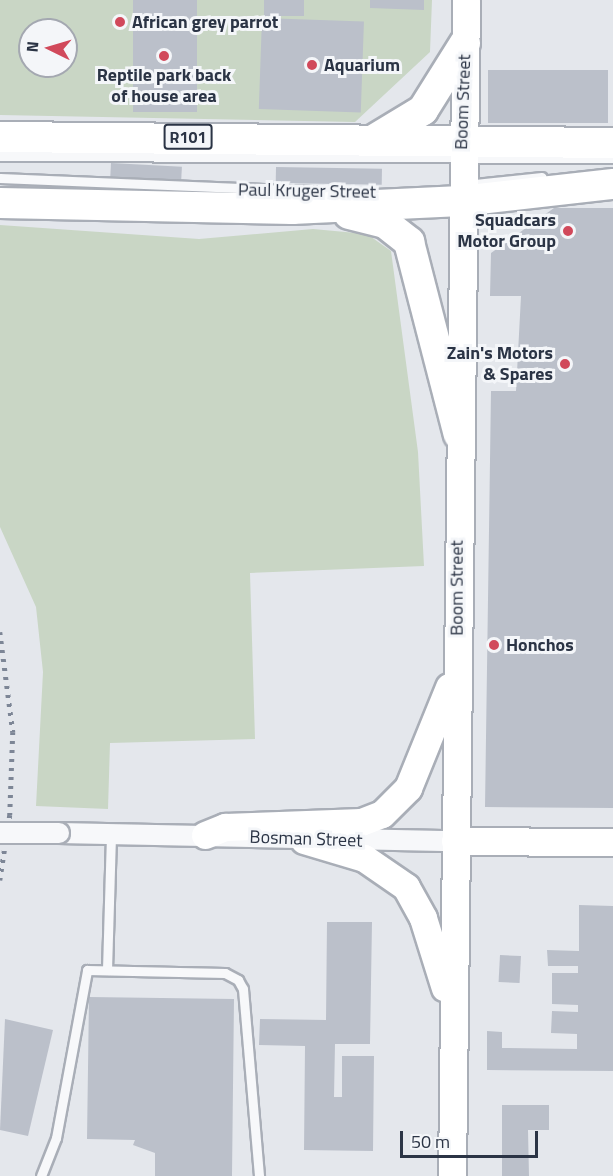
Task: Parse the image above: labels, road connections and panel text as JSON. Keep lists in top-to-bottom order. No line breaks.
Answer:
{"streets":{"main road":["Boom Street","R101","Paul Kruger Street","Bosman Street"]},"crossings":[["Boom Street","Paul Kruger Street"],["Boom Street","Bosman Street"]],"places":["African grey parrot","Reptile park back of house area","Aquarium","Squadcars Motor Group","Zain's Motors & Spares","Honchos"],"scale_bar":"50 m","north":"left"}
